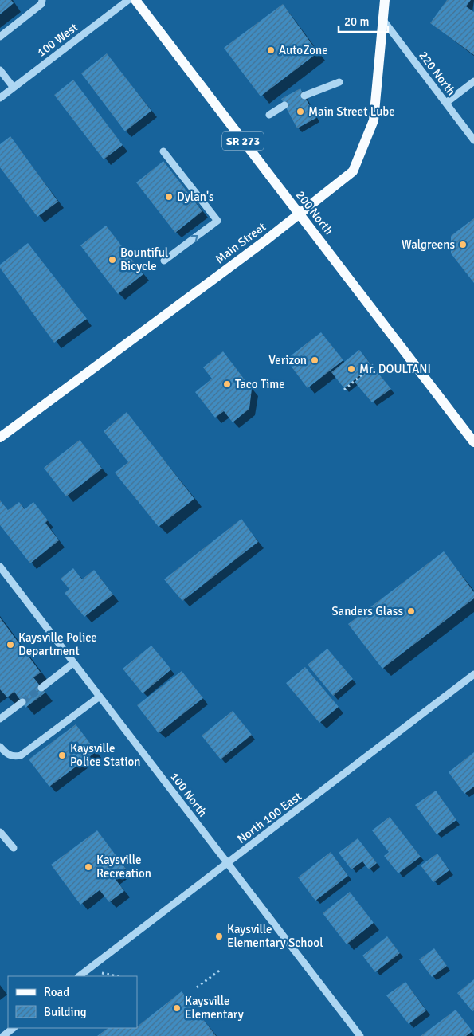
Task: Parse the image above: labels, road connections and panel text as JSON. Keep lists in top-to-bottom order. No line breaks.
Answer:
{"streets":{"main road":["SR 273","200 North","Main Street"],"street":["100 West","220 North","100 North","North 100 East"]},"crossings":[["220 North","Main Street"],["200 North","Main Street"],["100 North","North 100 East"]],"places":["AutoZone","Main Street Lube","Dylan's","Walgreens","Bountiful Bicycle","Verizon","Mr. DOULTANI","Taco Time","Sanders Glass","Kaysville Police Department","Kaysville Police Station","Kaysville Recreation","Kaysville Elementary School","Kaysville Elementary"],"legend":["Road","Building"],"scale_bar":"20 m"}
